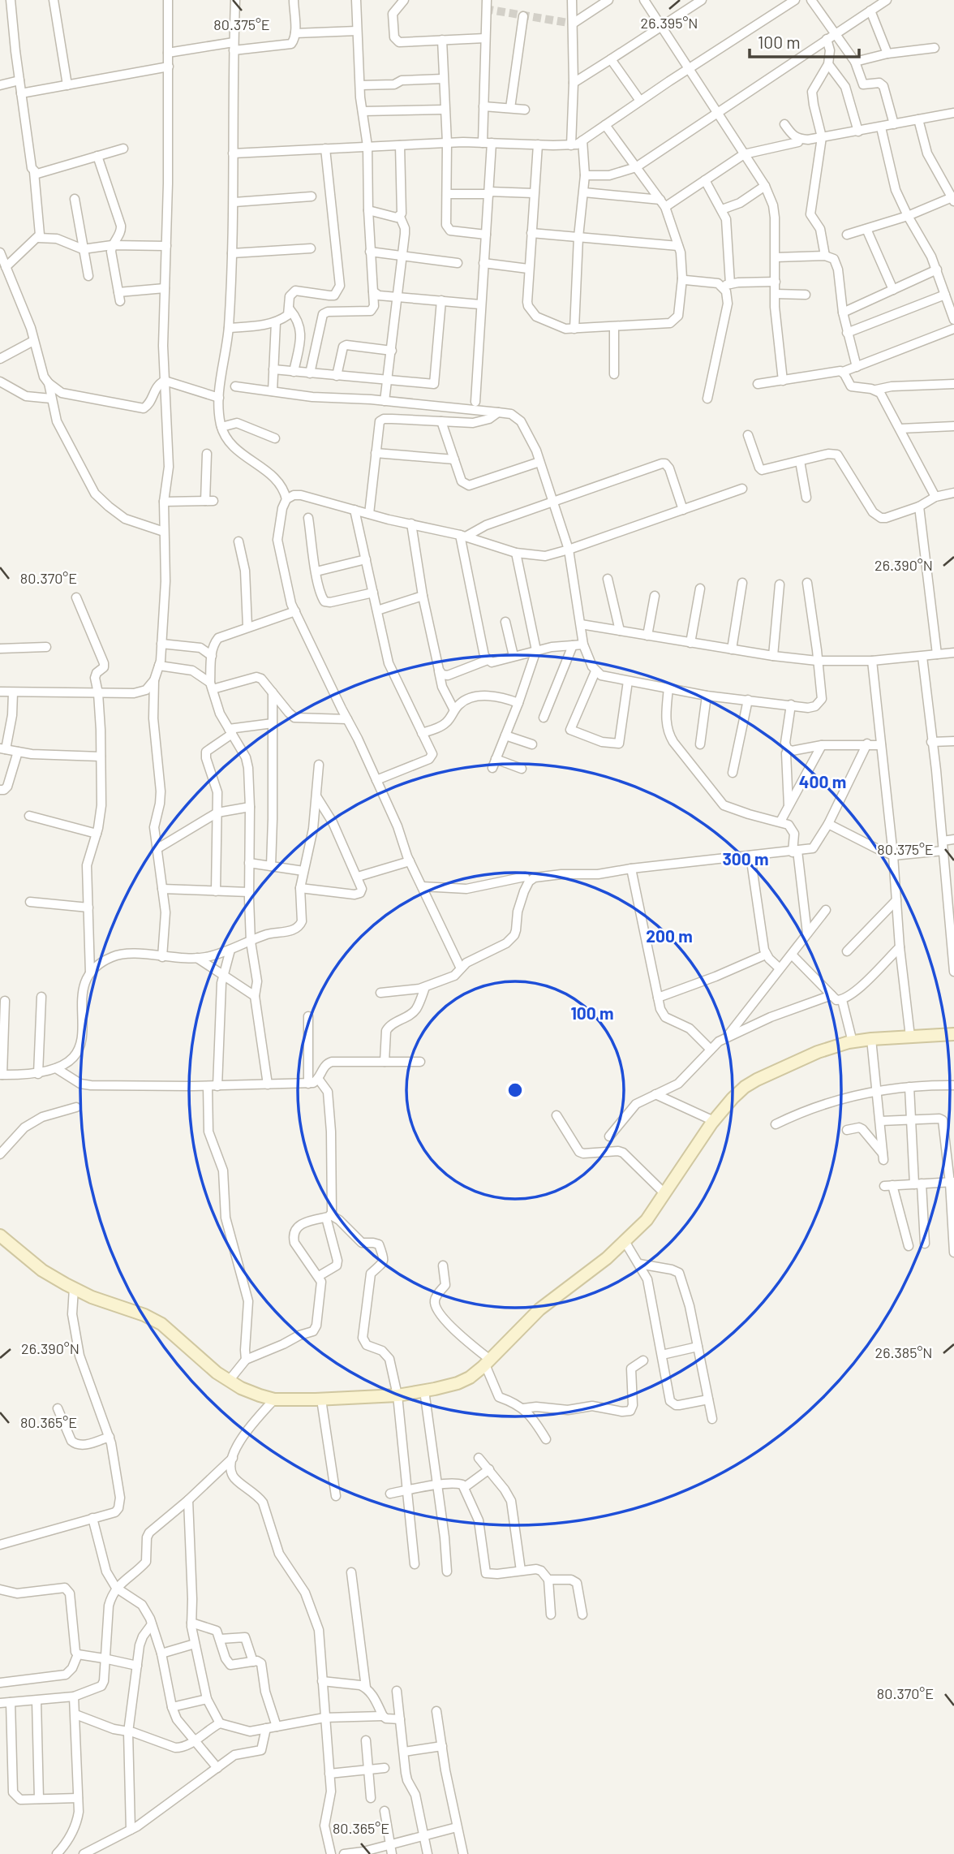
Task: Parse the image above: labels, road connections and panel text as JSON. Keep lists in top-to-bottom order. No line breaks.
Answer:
{"scale_bar":"100 m","coordinates":["26.395°N","80.375°E","26.390°N","80.370°E","26.385°N","80.365°E"],"rings":["400 m","300 m","200 m","100 m"]}
